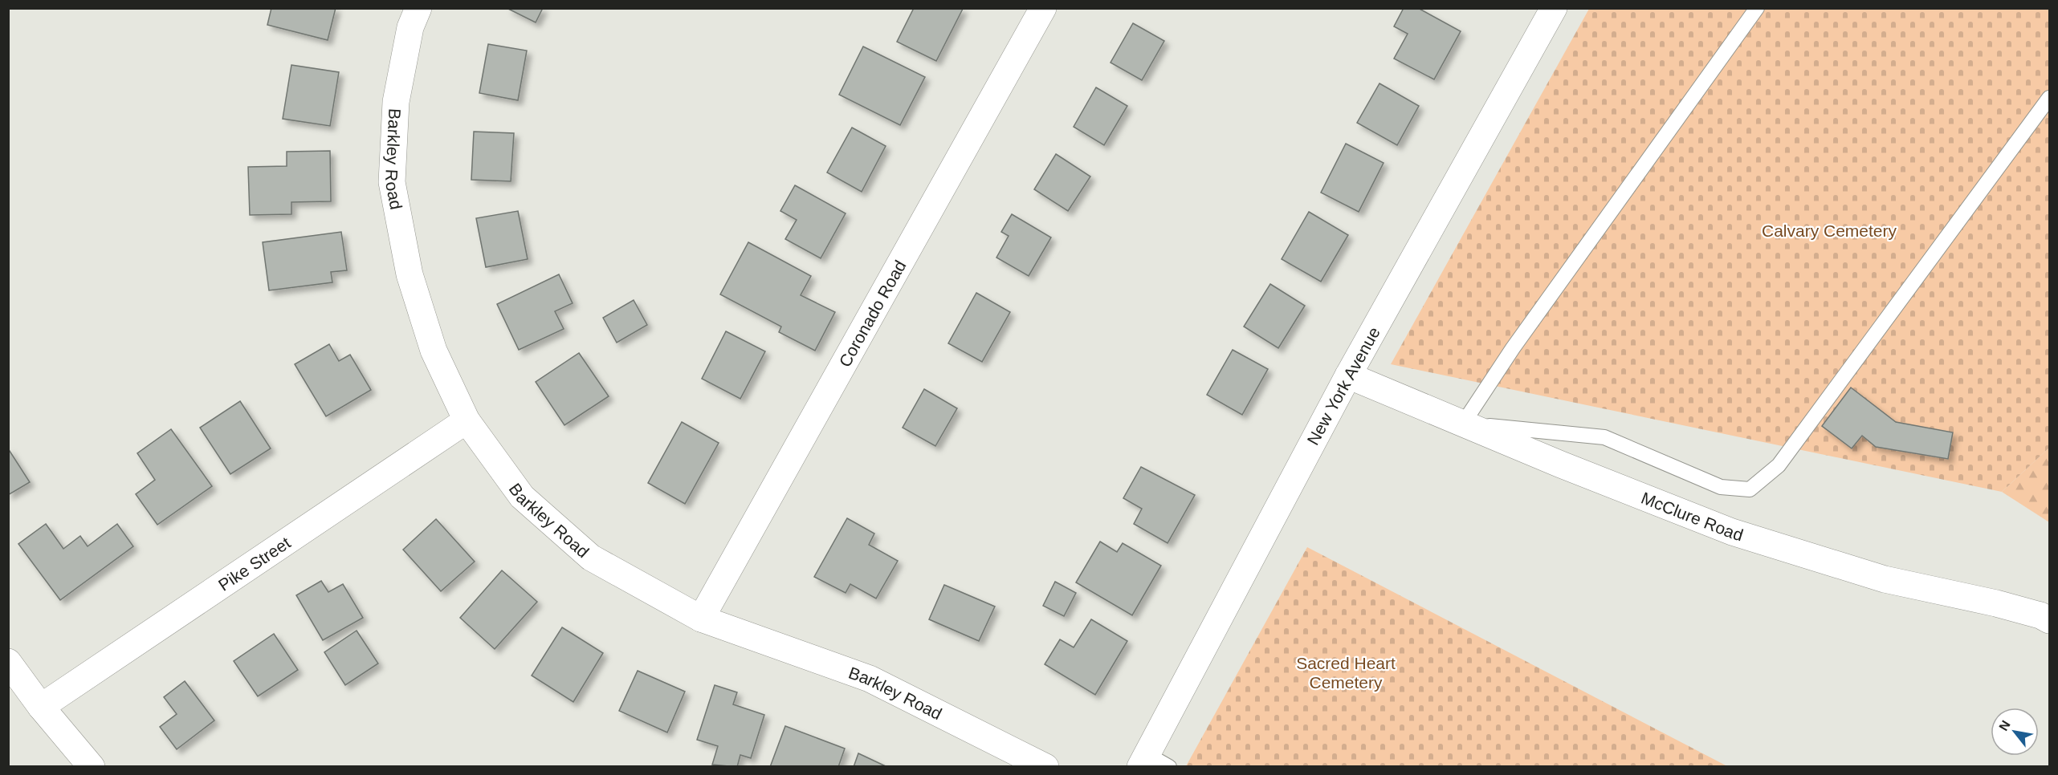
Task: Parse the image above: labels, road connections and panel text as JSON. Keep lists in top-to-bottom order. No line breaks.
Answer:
{"streets":{"street":["Barkley Road","Coronado Road","New York Avenue","McClure Road","Pike Street"]},"crossings":[["Barkley Road","Coronado Road"],["Barkley Road","Pike Street"],["New York Avenue","McClure Road"]],"parks":["Calvary Cemetery","Sacred Heart Cemetery"],"north":"top left"}
